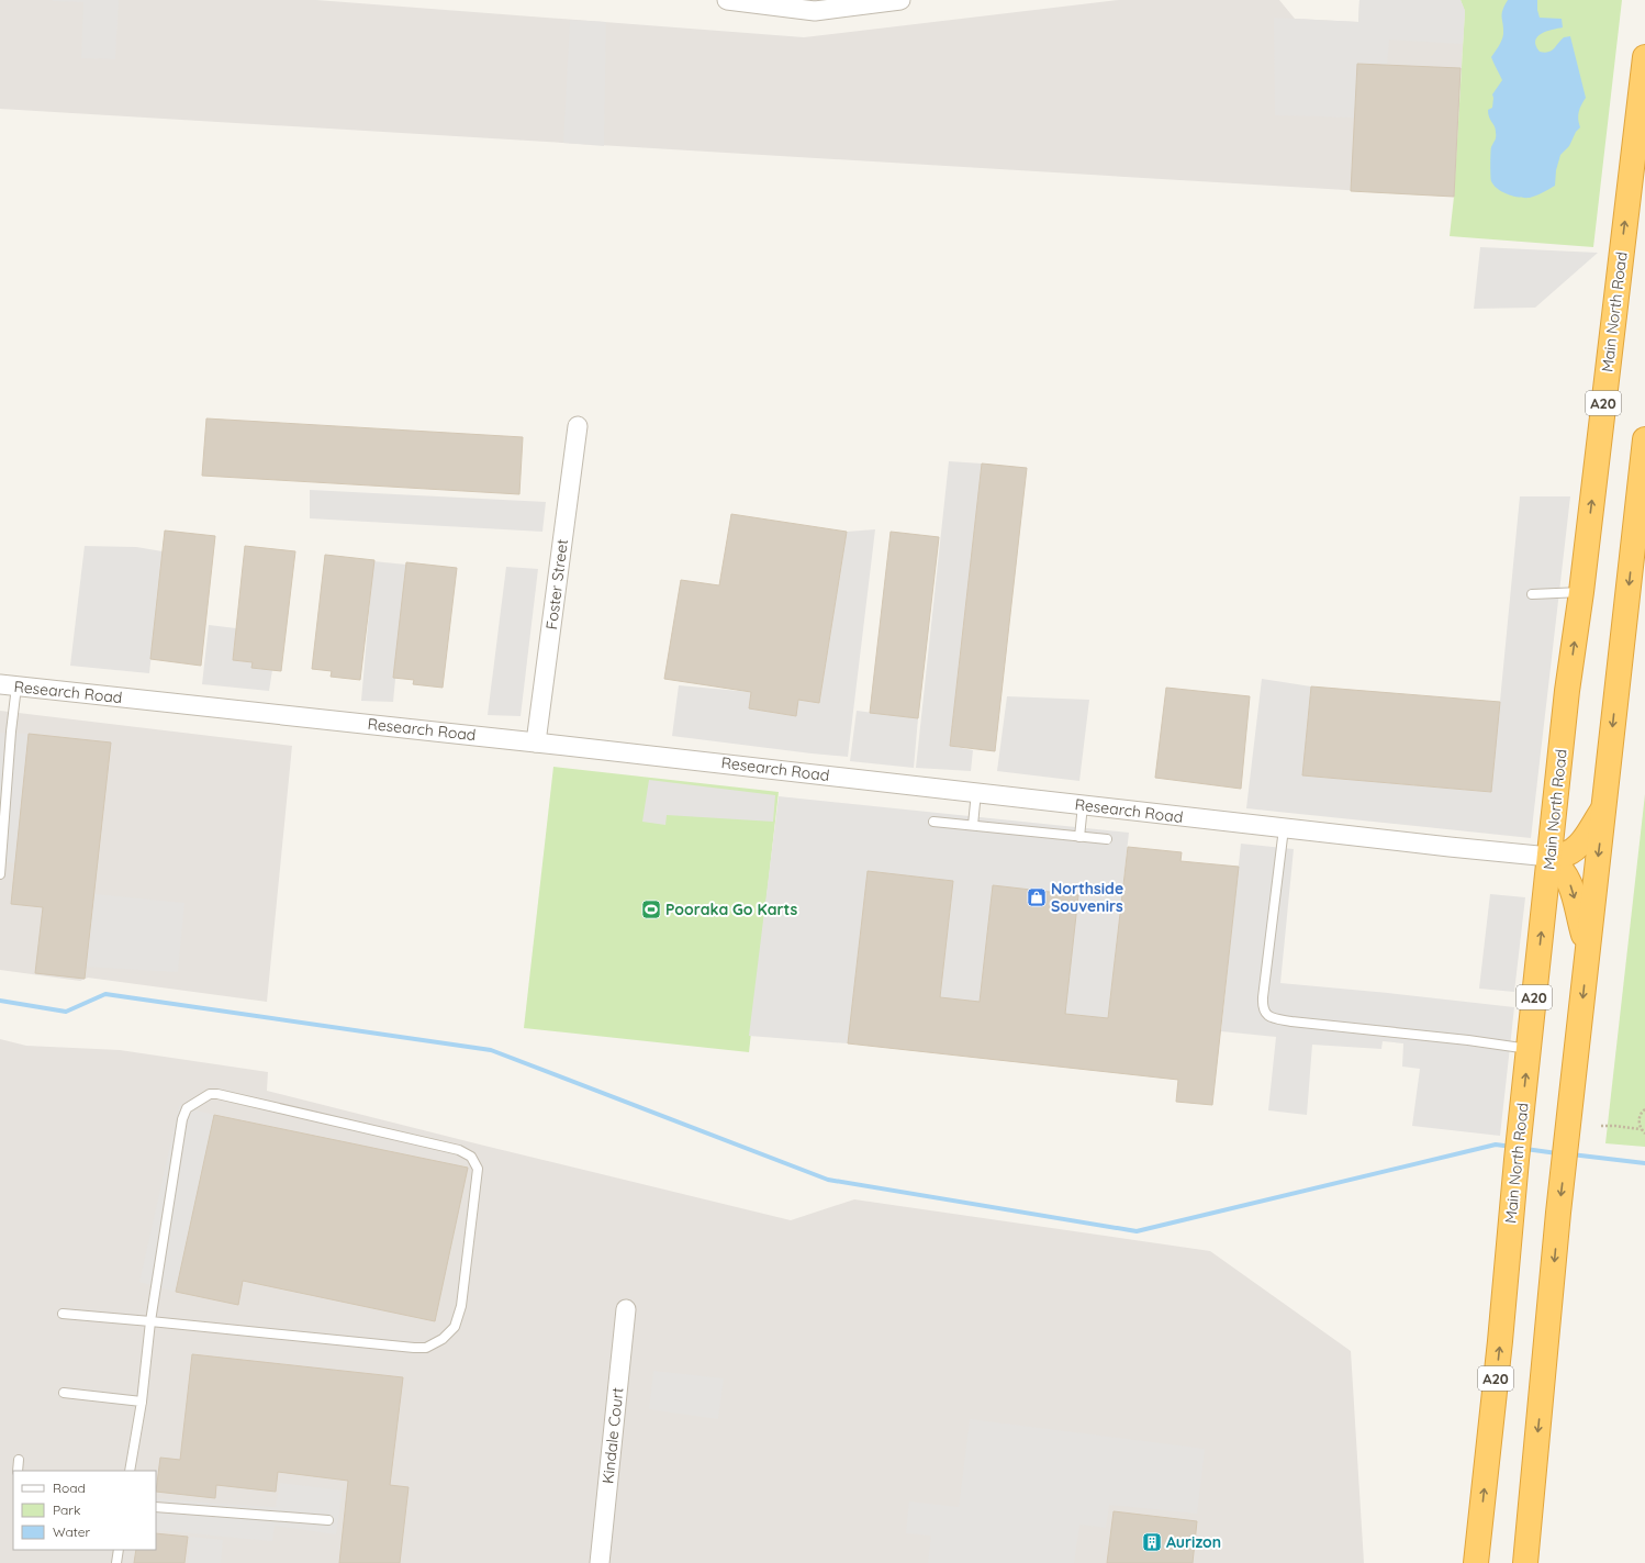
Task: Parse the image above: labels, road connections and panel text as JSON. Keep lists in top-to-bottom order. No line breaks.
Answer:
{"streets":{"highway":["Main North Road","A20"],"street":["Foster Street","Research Road","Kindale Court"]},"crossings":[["Main North Road","Research Road"],["Foster Street","Research Road"]],"places":{"shop":["Northside Souvenirs"],"sports":["Pooraka Go Karts"],"building":["Aurizon"]},"legend":["Road","Park","Water"]}
